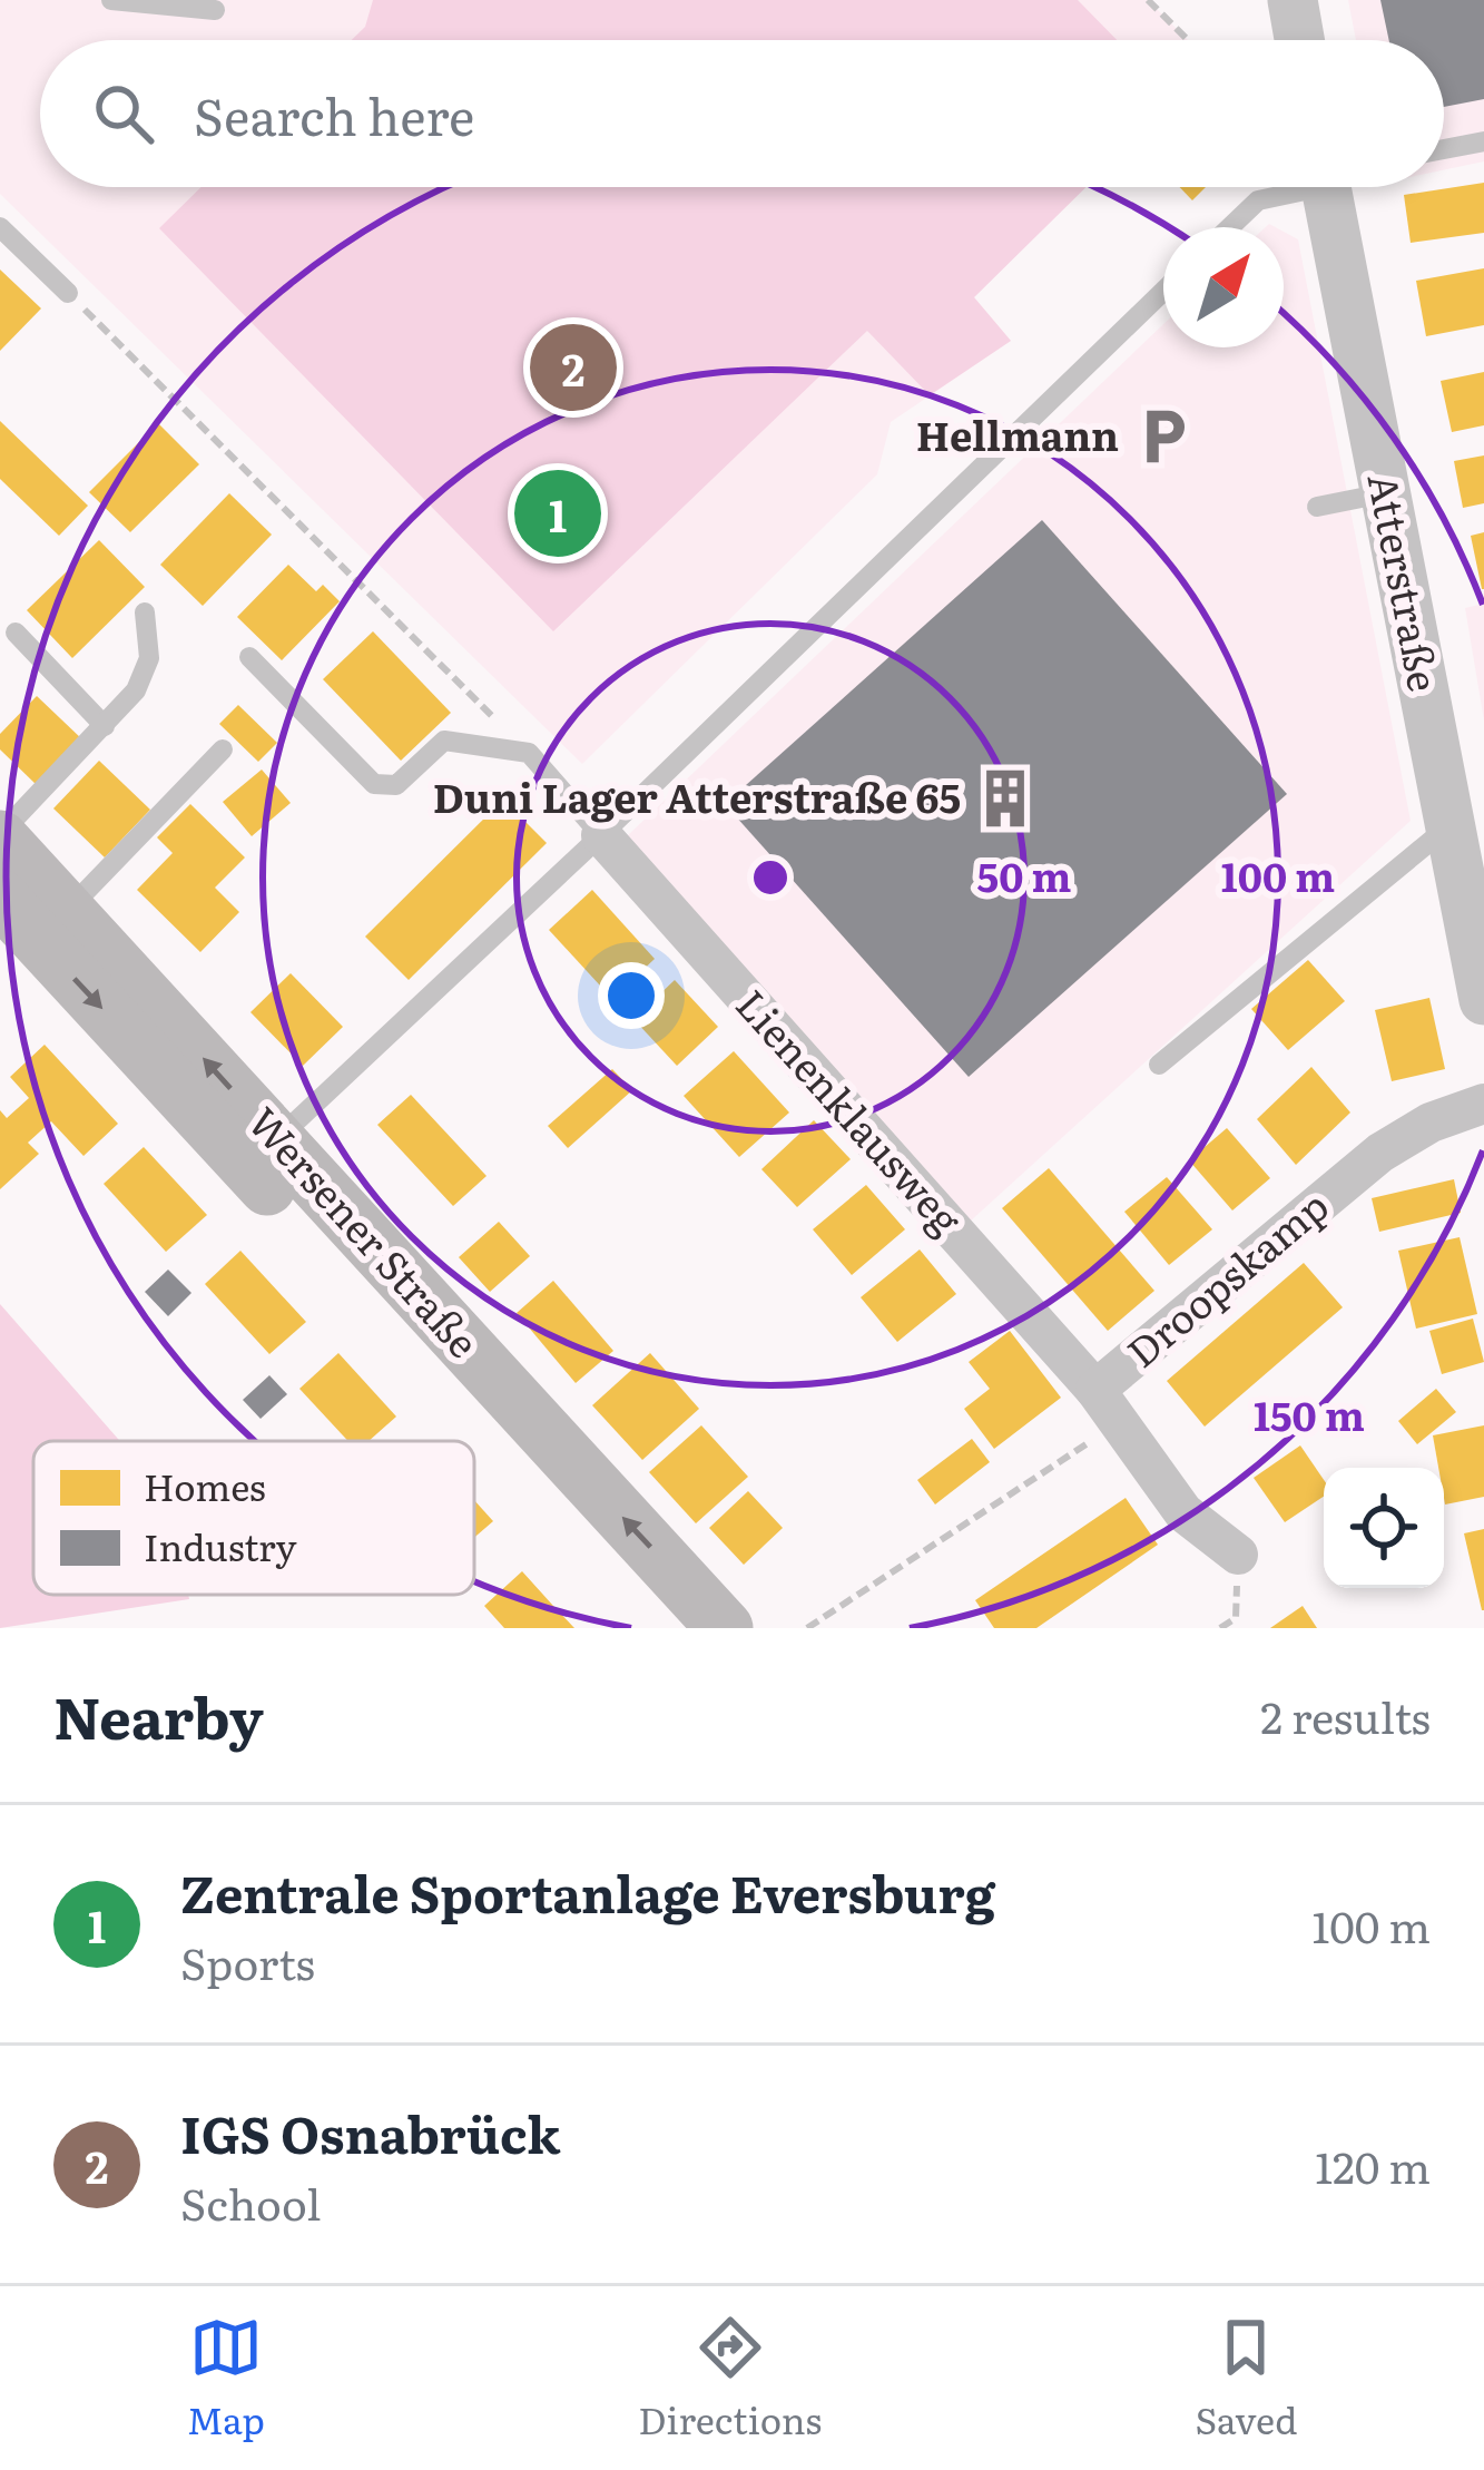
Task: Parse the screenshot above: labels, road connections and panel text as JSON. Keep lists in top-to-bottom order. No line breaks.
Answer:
{"streets":{"main road":["Wersener Straße"],"street":["Atterstraße","Lienenklausweg","Droopskamp"]},"crossings":[["Lienenklausweg","Droopskamp"]],"places":{"parking":["Hellmann"],"building":["Duni Lager Atterstraße 65"]},"legend":["Homes","Industry"],"north":"top right","page":{"search":"Search here","pins":["2","1"],"heading":["Nearby","2 results"],"list":[{"mark":"1","name":"Zentrale Sportanlage Eversburg","note":"Sports","value":"100 m"},{"mark":"2","name":"IGS Osnabrück","note":"School","value":"120 m"}],"nav":["Map","Directions","Saved"]},"rings":["50 m","100 m","150 m"]}
